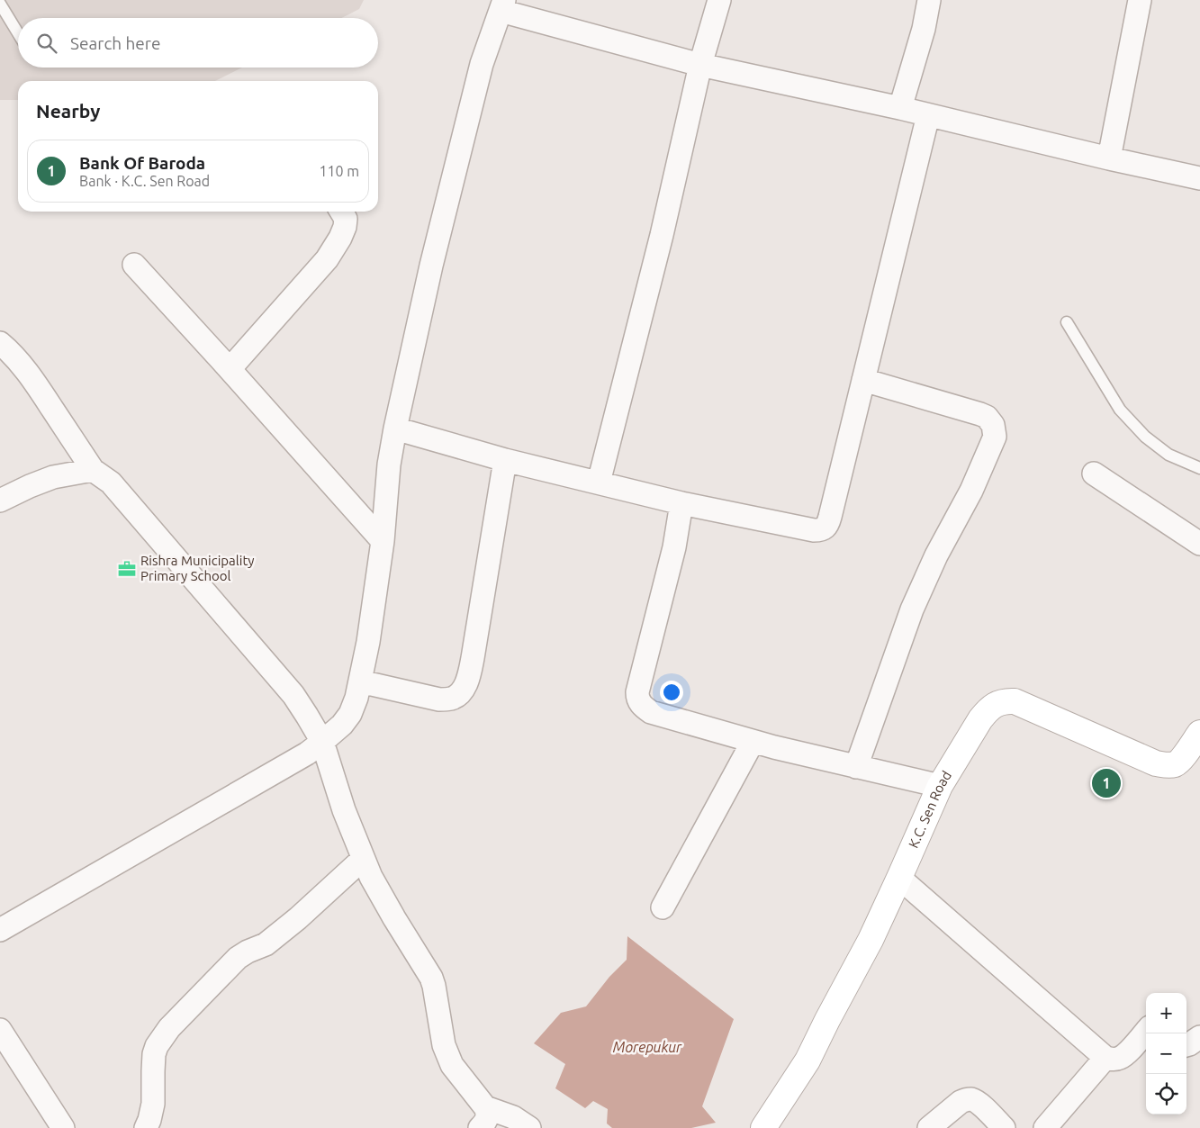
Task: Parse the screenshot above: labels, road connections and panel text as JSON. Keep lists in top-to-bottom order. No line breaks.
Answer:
{"streets":{"street":["K.C. Sen Road"]},"water":["Morepukur"],"places":{"office":["Rishra Municipality Primary School"]},"page":{"search":"Search here","heading":"Nearby","list":[{"mark":"1","name":"Bank Of Baroda","note":"Bank · K.C. Sen Road","value":"110 m"}],"pins":"1","map_buttons":["+","−"]}}
